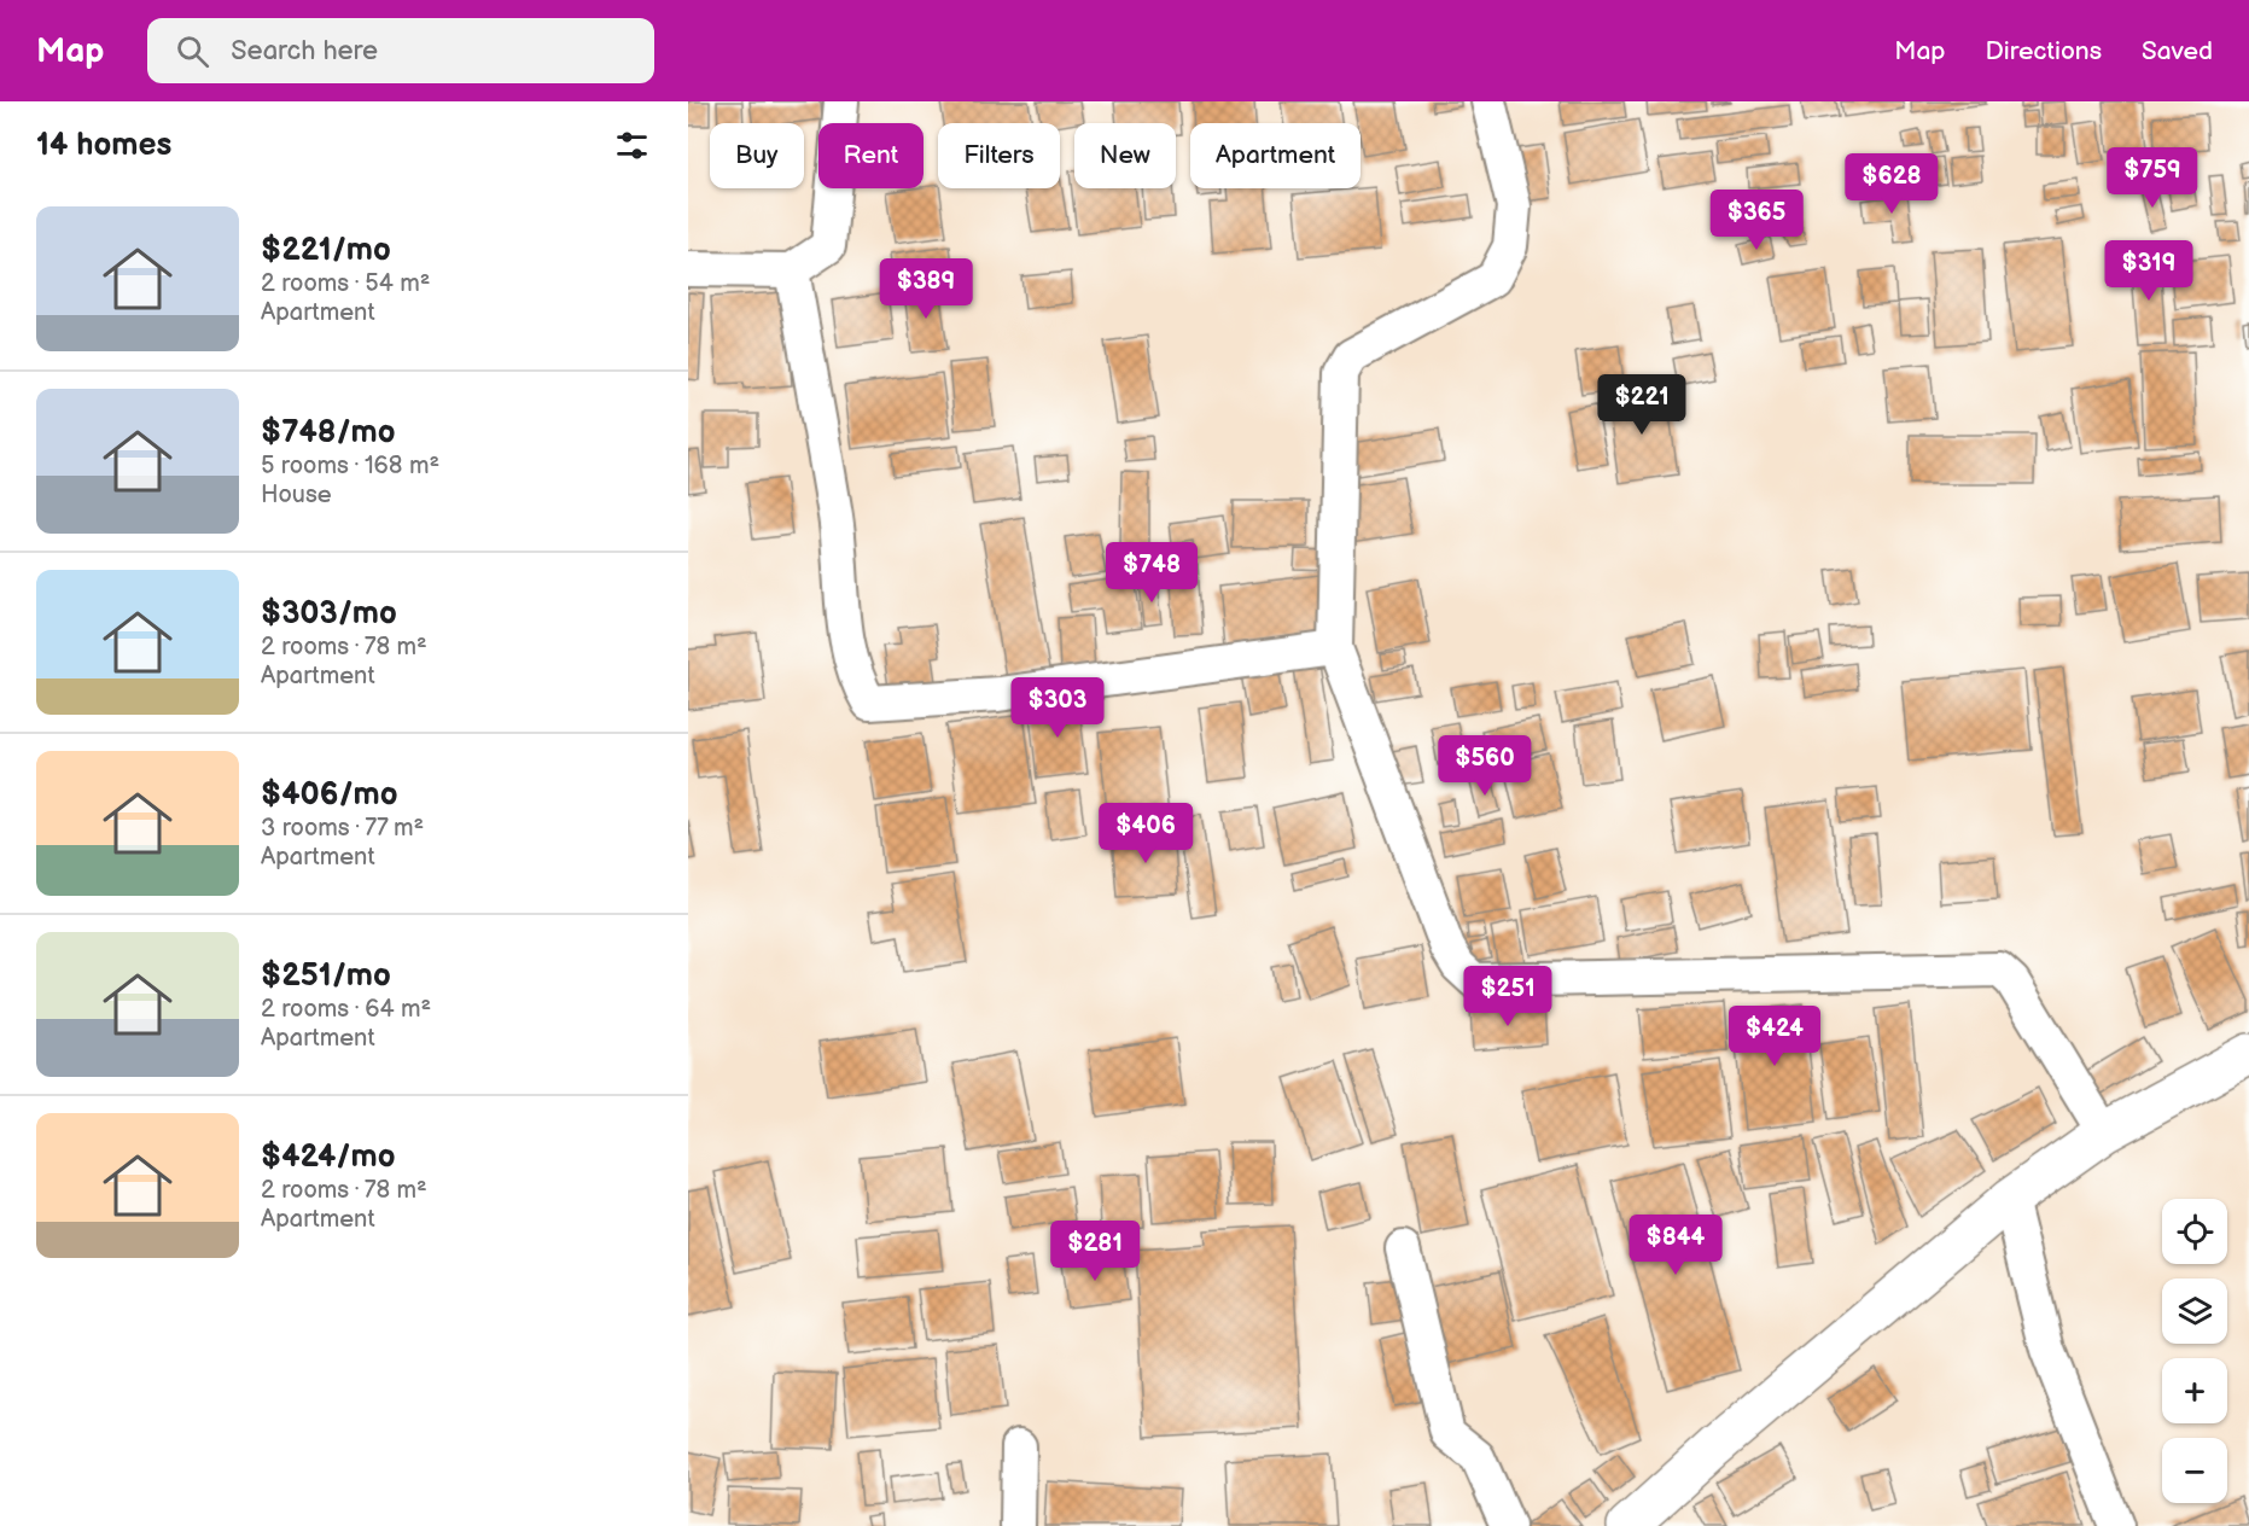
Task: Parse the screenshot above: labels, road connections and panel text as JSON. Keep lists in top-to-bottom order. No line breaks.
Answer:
{"page":{"header":"Map","search":"Search here","nav":["Map","Directions","Saved"],"heading":"14 homes","chip":["Buy","Rent","Filters","New","Apartment"],"price":["$759","$628","$365","$319","$389","$221","$748","$303","$560","$406","$251","$424","$844","$281"],"list":[{"name":"$221/mo","note":"2 rooms · 54 m² · Apartment"},{"name":"$748/mo","note":"5 rooms · 168 m² · House"},{"name":"$303/mo","note":"2 rooms · 78 m² · Apartment"},{"name":"$406/mo","note":"3 rooms · 77 m² · Apartment"},{"name":"$251/mo","note":"2 rooms · 64 m² · Apartment"},{"name":"$424/mo","note":"2 rooms · 78 m² · Apartment"}],"map_buttons":["+","−"]}}
